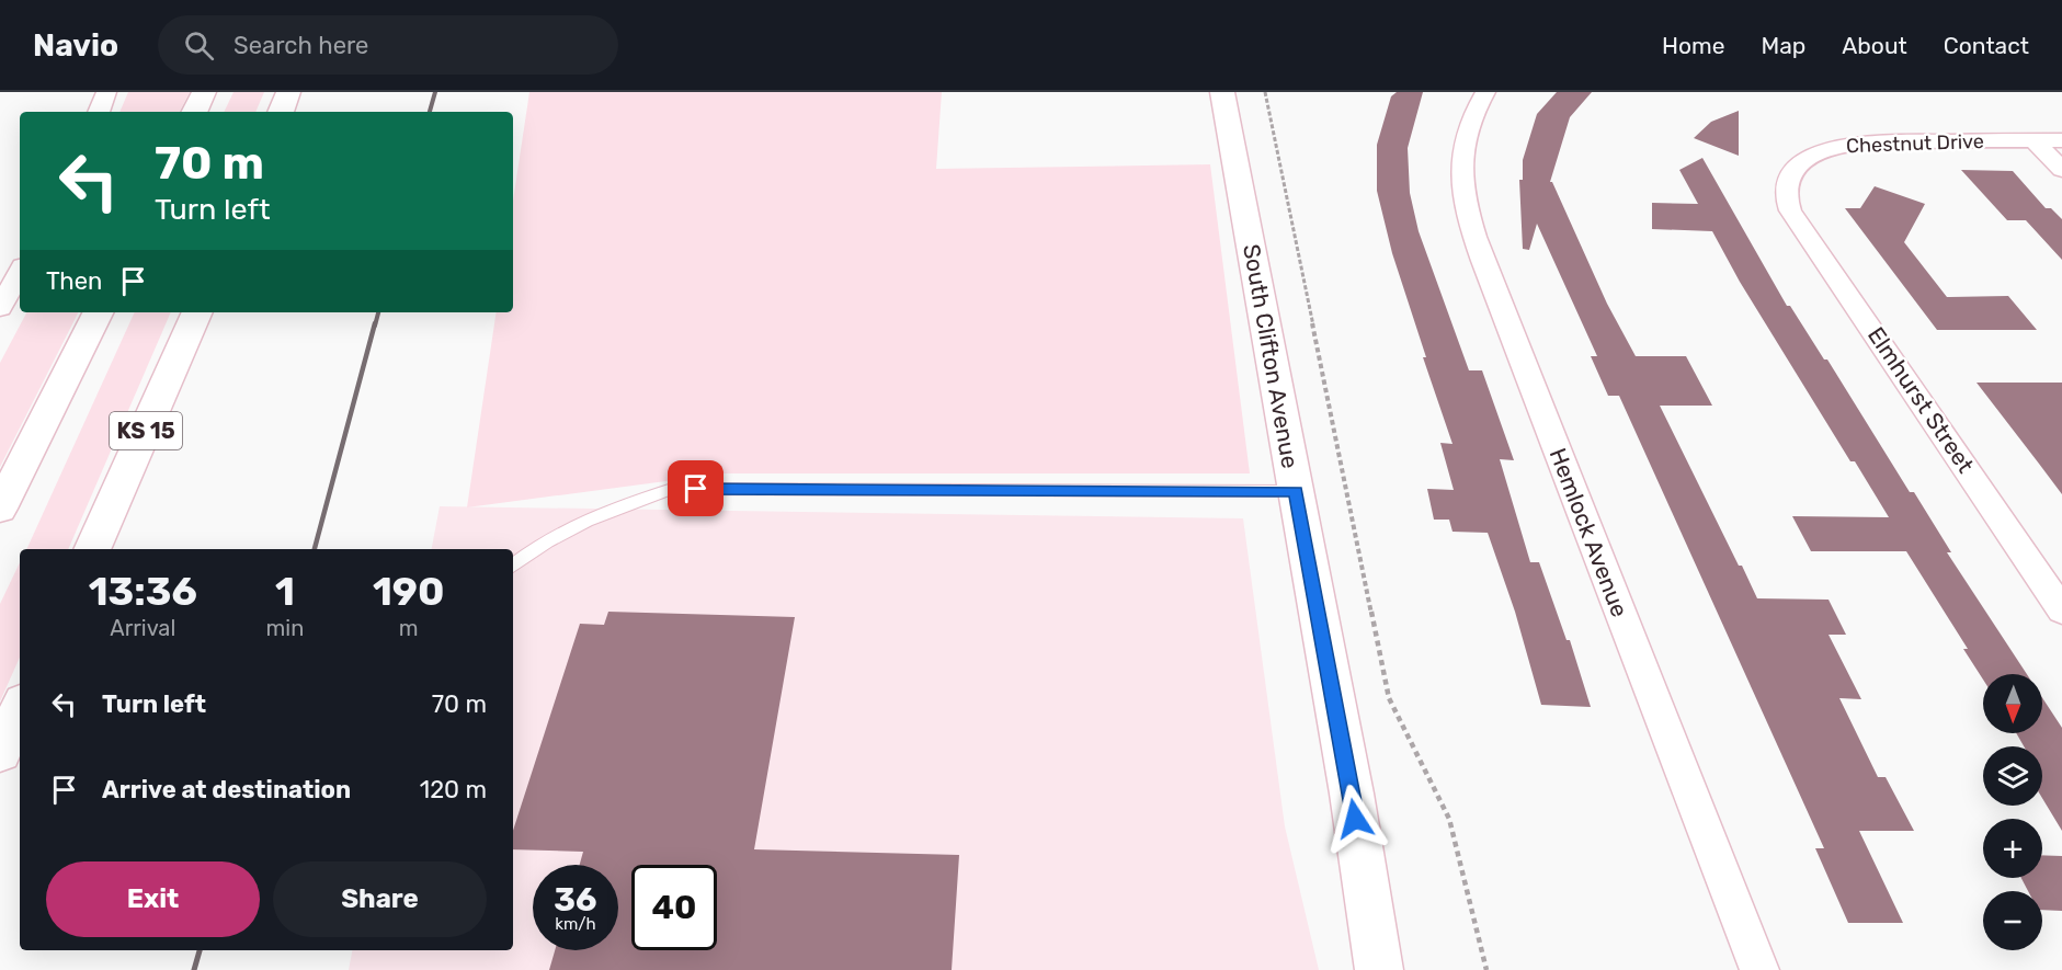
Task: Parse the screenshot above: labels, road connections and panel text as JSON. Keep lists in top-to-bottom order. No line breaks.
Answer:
{"streets":{"street":["Chestnut Drive","South Clifton Avenue","Elmhurst Street","KS 15","Hemlock Avenue"]},"crossings":[["Chestnut Drive","Elmhurst Street"]],"north":"bottom","page":{"header":"Navio","search":"Search here","nav":["Home","Map","About","Contact"],"turn":["70 m","Turn left"],"then":"Then","eta":["13:36","Arrival","1","min","190","m"],"list":[{"name":"Turn left","value":"70 m"},{"name":"Arrive at destination","value":"120 m"}],"map_buttons":["+","−"],"buttons":["Exit","Share"],"speed":"36 km/h","limit":"40"}}
